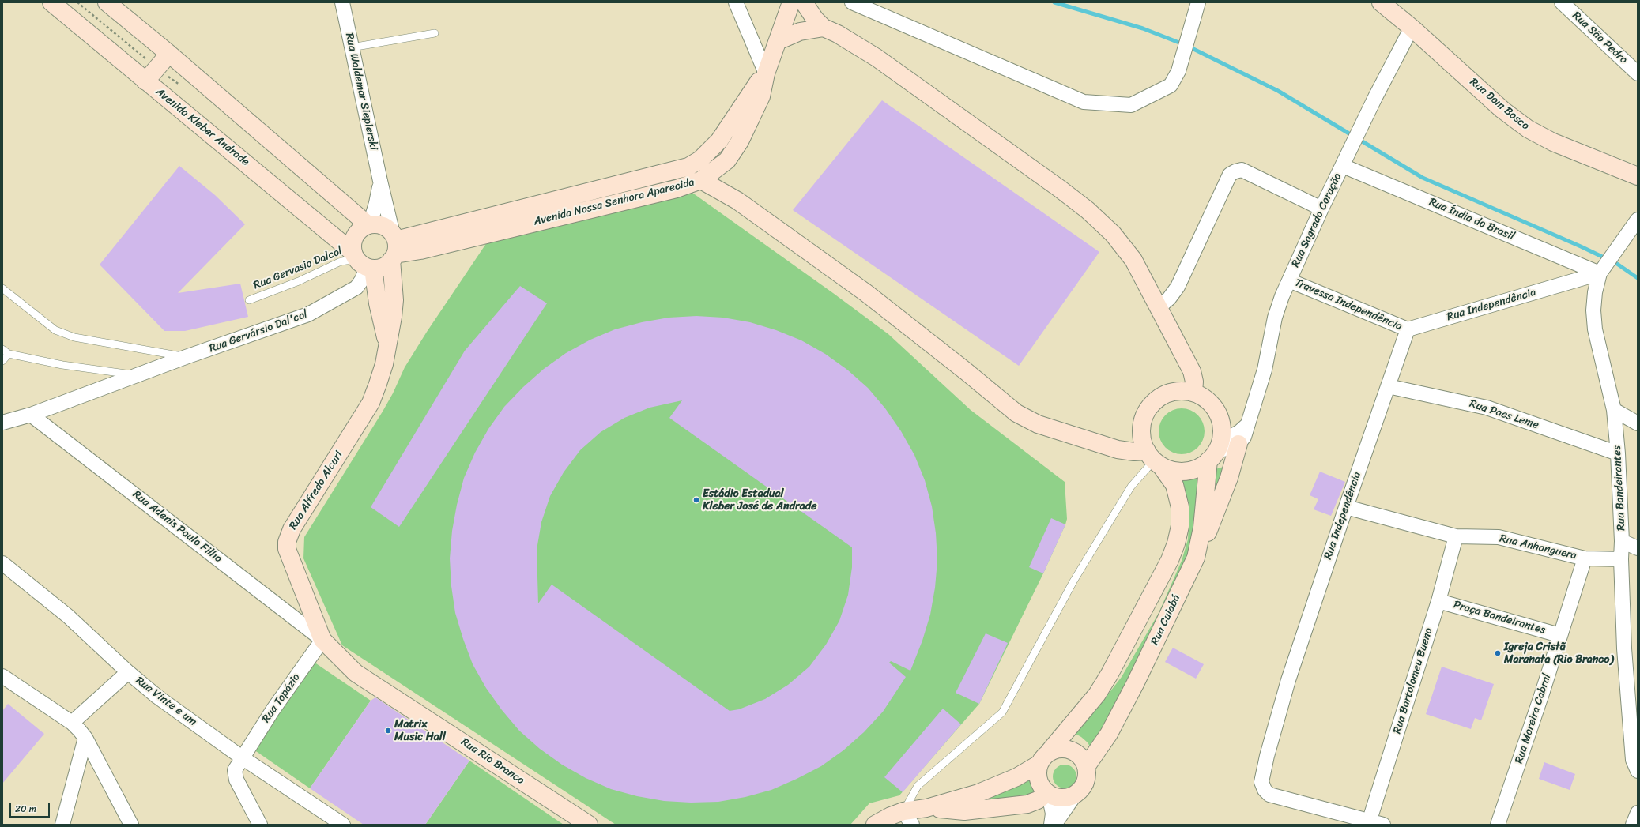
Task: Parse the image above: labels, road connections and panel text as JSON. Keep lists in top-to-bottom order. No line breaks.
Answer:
{"streets":{"street":["Rua São Pedro","Rua Waldemar Siepierski","Rua Dom Bosco","Avenida Kleber Andrade","Avenida Nossa Senhora Aparecida","Rua Índia do Brasil","Rua Sagrado Coração","Travessa Independência","Rua Independência","Rua Gervársio Dal'col","Rua Paes Leme","Rua Bandeirantes","Rua Alfredo Alcuri","Rua Adenis Paulo Filho","Rua Anhanguera","Praça Bandeirantes","Rua Cuiabá","Rua Bartolomeu Bueno","Rua Topázio","Rua Vinte e um","Rua Moreira Cabral","Rua Rio Branco"],"lane":["Rua Gervasio Dalcol"]},"crossings":[["Rua Waldemar Siepierski","Avenida Kleber Andrade"],["Rua Waldemar Siepierski","Avenida Nossa Senhora Aparecida"],["Rua Waldemar Siepierski","Rua Gervasio Dalcol"],["Rua Waldemar Siepierski","Rua Gervársio Dal'col"],["Rua Waldemar Siepierski","Rua Alfredo Alcuri"],["Rua Dom Bosco","Rua Sagrado Coração"],["Avenida Kleber Andrade","Avenida Nossa Senhora Aparecida"],["Avenida Kleber Andrade","Rua Gervasio Dalcol"],["Avenida Kleber Andrade","Rua Gervársio Dal'col"],["Avenida Kleber Andrade","Rua Alfredo Alcuri"],["Avenida Nossa Senhora Aparecida","Rua Gervasio Dalcol"],["Avenida Nossa Senhora Aparecida","Rua Gervársio Dal'col"],["Avenida Nossa Senhora Aparecida","Rua Alfredo Alcuri"],["Rua Índia do Brasil","Rua Sagrado Coração"],["Rua Índia do Brasil","Rua Independência"],["Rua Índia do Brasil","Rua Bandeirantes"],["Rua Sagrado Coração","Travessa Independência"],["Rua Gervasio Dalcol","Rua Gervársio Dal'col"],["Rua Gervasio Dalcol","Rua Alfredo Alcuri"],["Travessa Independência","Rua Independência"],["Rua Independência","Rua Paes Leme"],["Rua Independência","Rua Bandeirantes"],["Rua Independência","Rua Anhanguera"],["Rua Independência","Rua Bartolomeu Bueno"],["Rua Gervársio Dal'col","Rua Alfredo Alcuri"],["Rua Gervársio Dal'col","Rua Adenis Paulo Filho"],["Rua Paes Leme","Rua Bandeirantes"],["Rua Bandeirantes","Rua Anhanguera"],["Rua Alfredo Alcuri","Rua Adenis Paulo Filho"],["Rua Alfredo Alcuri","Rua Topázio"],["Rua Alfredo Alcuri","Rua Rio Branco"],["Rua Adenis Paulo Filho","Rua Topázio"],["Rua Adenis Paulo Filho","Rua Rio Branco"],["Rua Anhanguera","Rua Bartolomeu Bueno"],["Rua Anhanguera","Rua Moreira Cabral"],["Praça Bandeirantes","Rua Bartolomeu Bueno"],["Praça Bandeirantes","Rua Moreira Cabral"],["Rua Topázio","Rua Vinte e um"],["Rua Topázio","Rua Rio Branco"]],"places":["Estádio Estadual Kleber José de Andrade","Igreja Cristã Maranata (Rio Branco)","Matrix Music Hall"],"scale_bar":"20 m"}
